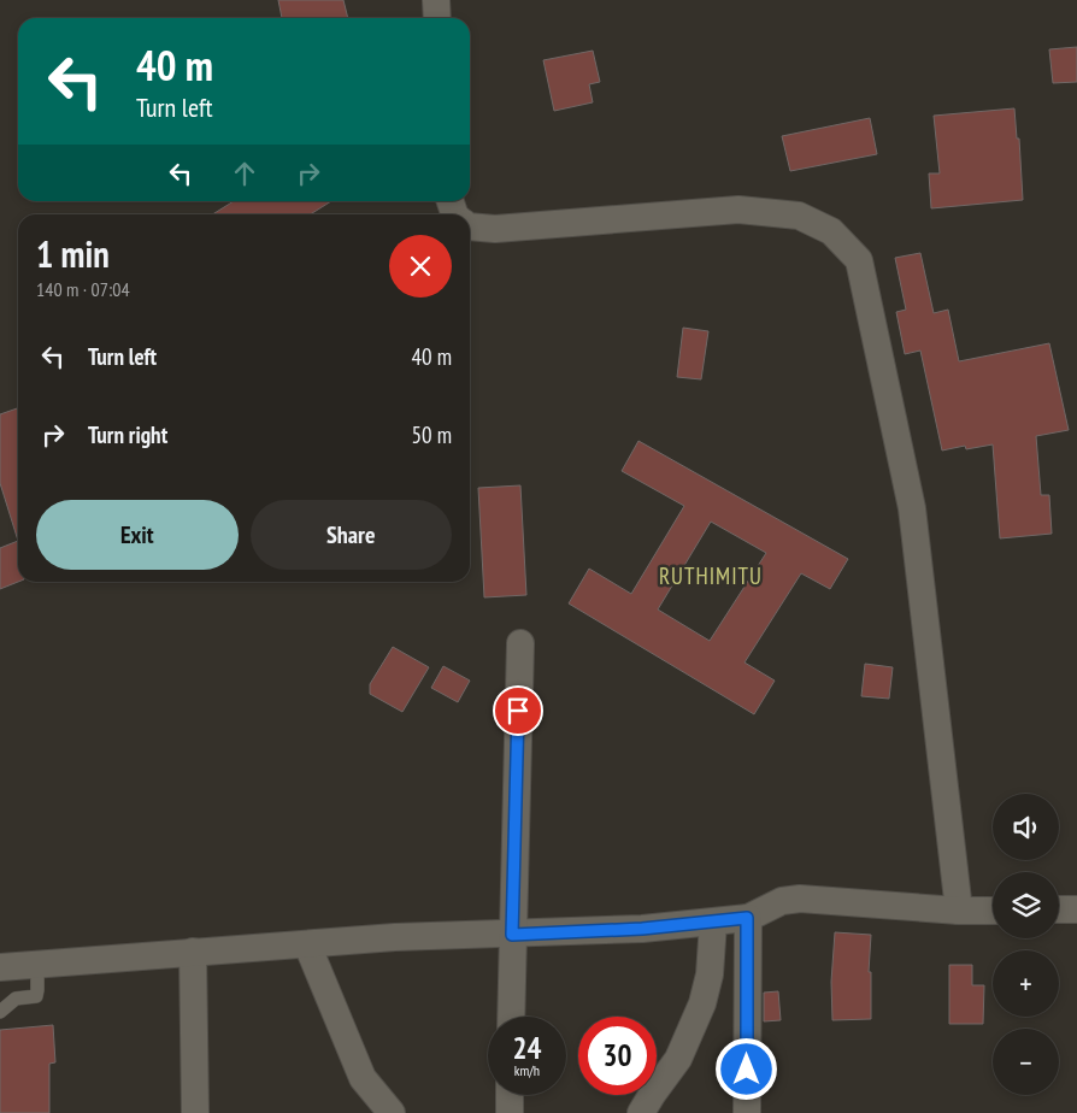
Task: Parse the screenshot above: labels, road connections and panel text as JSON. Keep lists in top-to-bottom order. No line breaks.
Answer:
{"districts":["RUTHIMITU"],"page":{"turn":["40 m","Turn left"],"heading":["1 min","140 m · 07:04"],"list":[{"name":"Turn left","value":"40 m"},{"name":"Turn right","value":"50 m"}],"buttons":["Exit","Share"],"map_buttons":["+","−"],"speed":"24 km/h","limit":"30"}}
